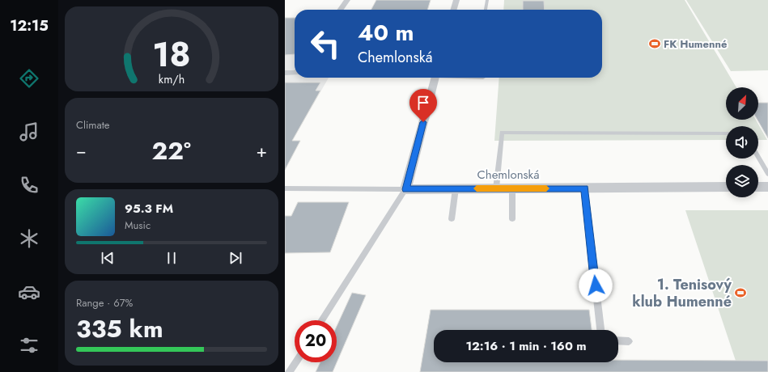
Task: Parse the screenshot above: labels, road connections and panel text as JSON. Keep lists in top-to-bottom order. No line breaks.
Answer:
{"streets":{"street":["Chemlonská"]},"places":{"sports":["FK Humenné","1. Tenisový klub Humenné"]},"north":"top right","page":{"tabs":"12:15","turn":["40 m","Chemlonská"],"tile":["Climate",["Range · 67%","335 km"]],"heat":["−","22°","+"],"song":["95.3 FM","Music"],"limit":"20","trip":"12:16 · 1 min · 160 m","gauge":["18","km/h"]}}
